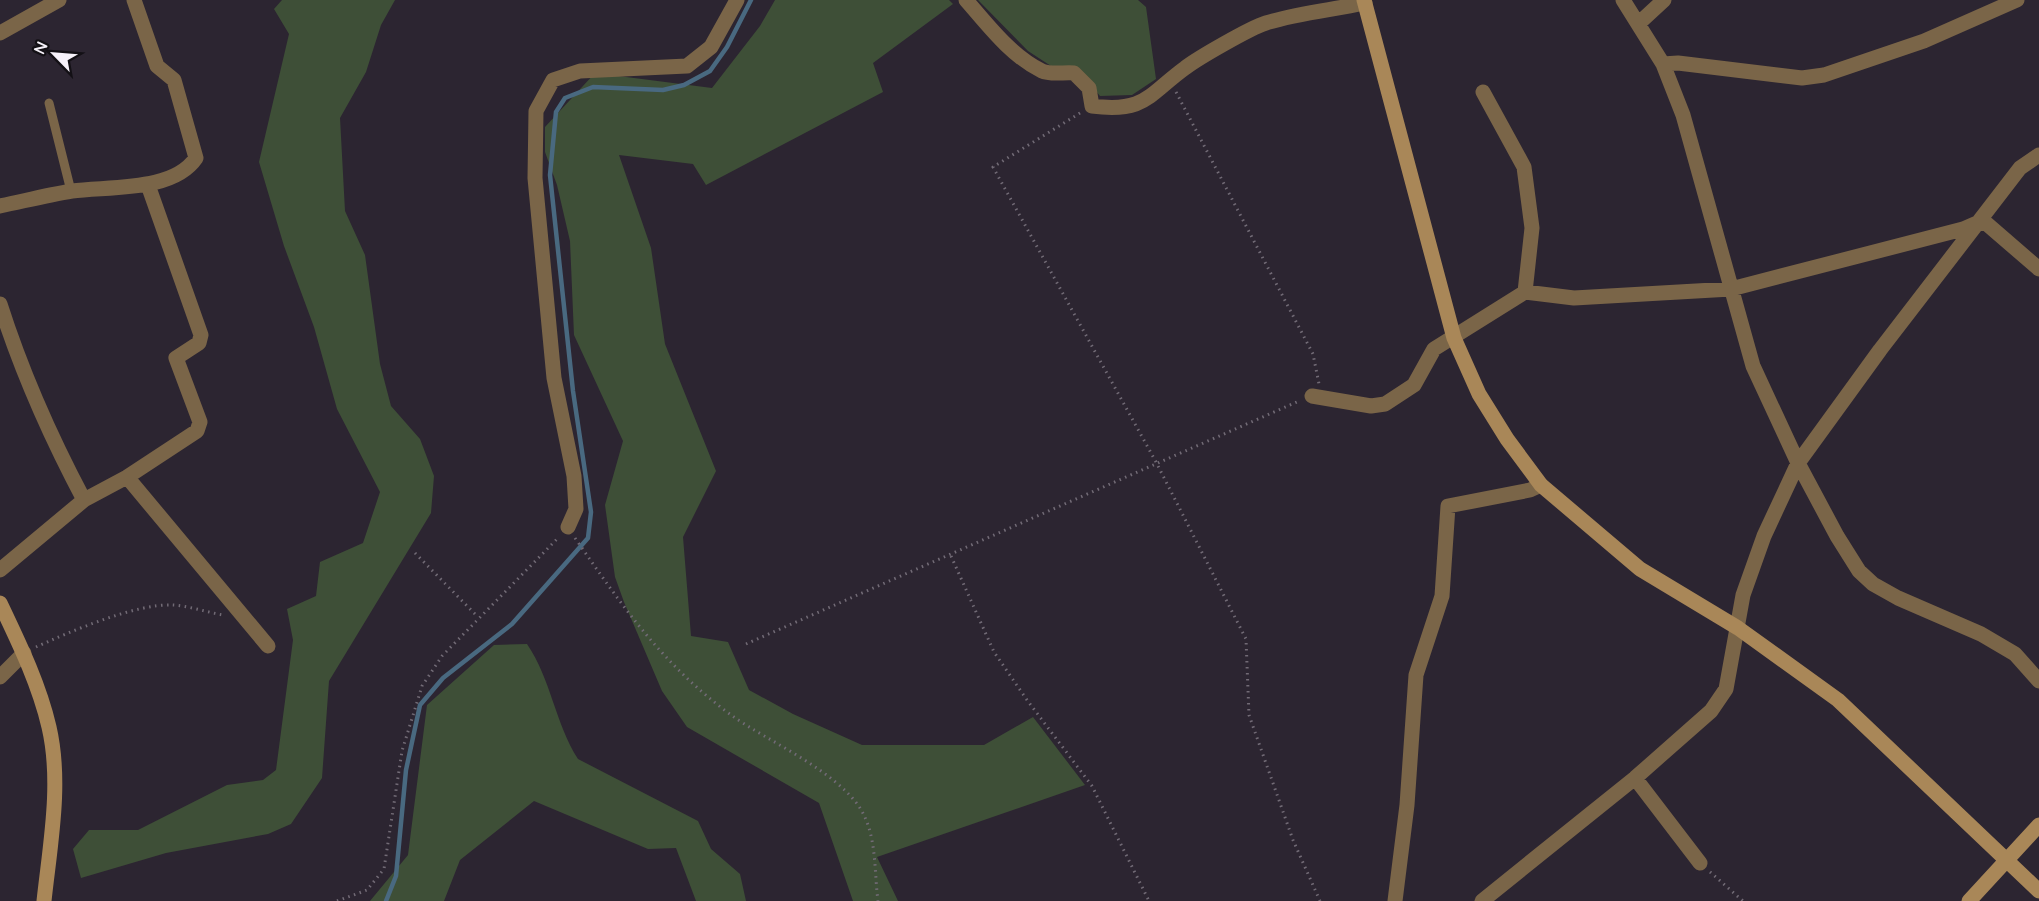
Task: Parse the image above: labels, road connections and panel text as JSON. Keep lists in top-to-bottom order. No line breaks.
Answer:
{"north":"top left"}
